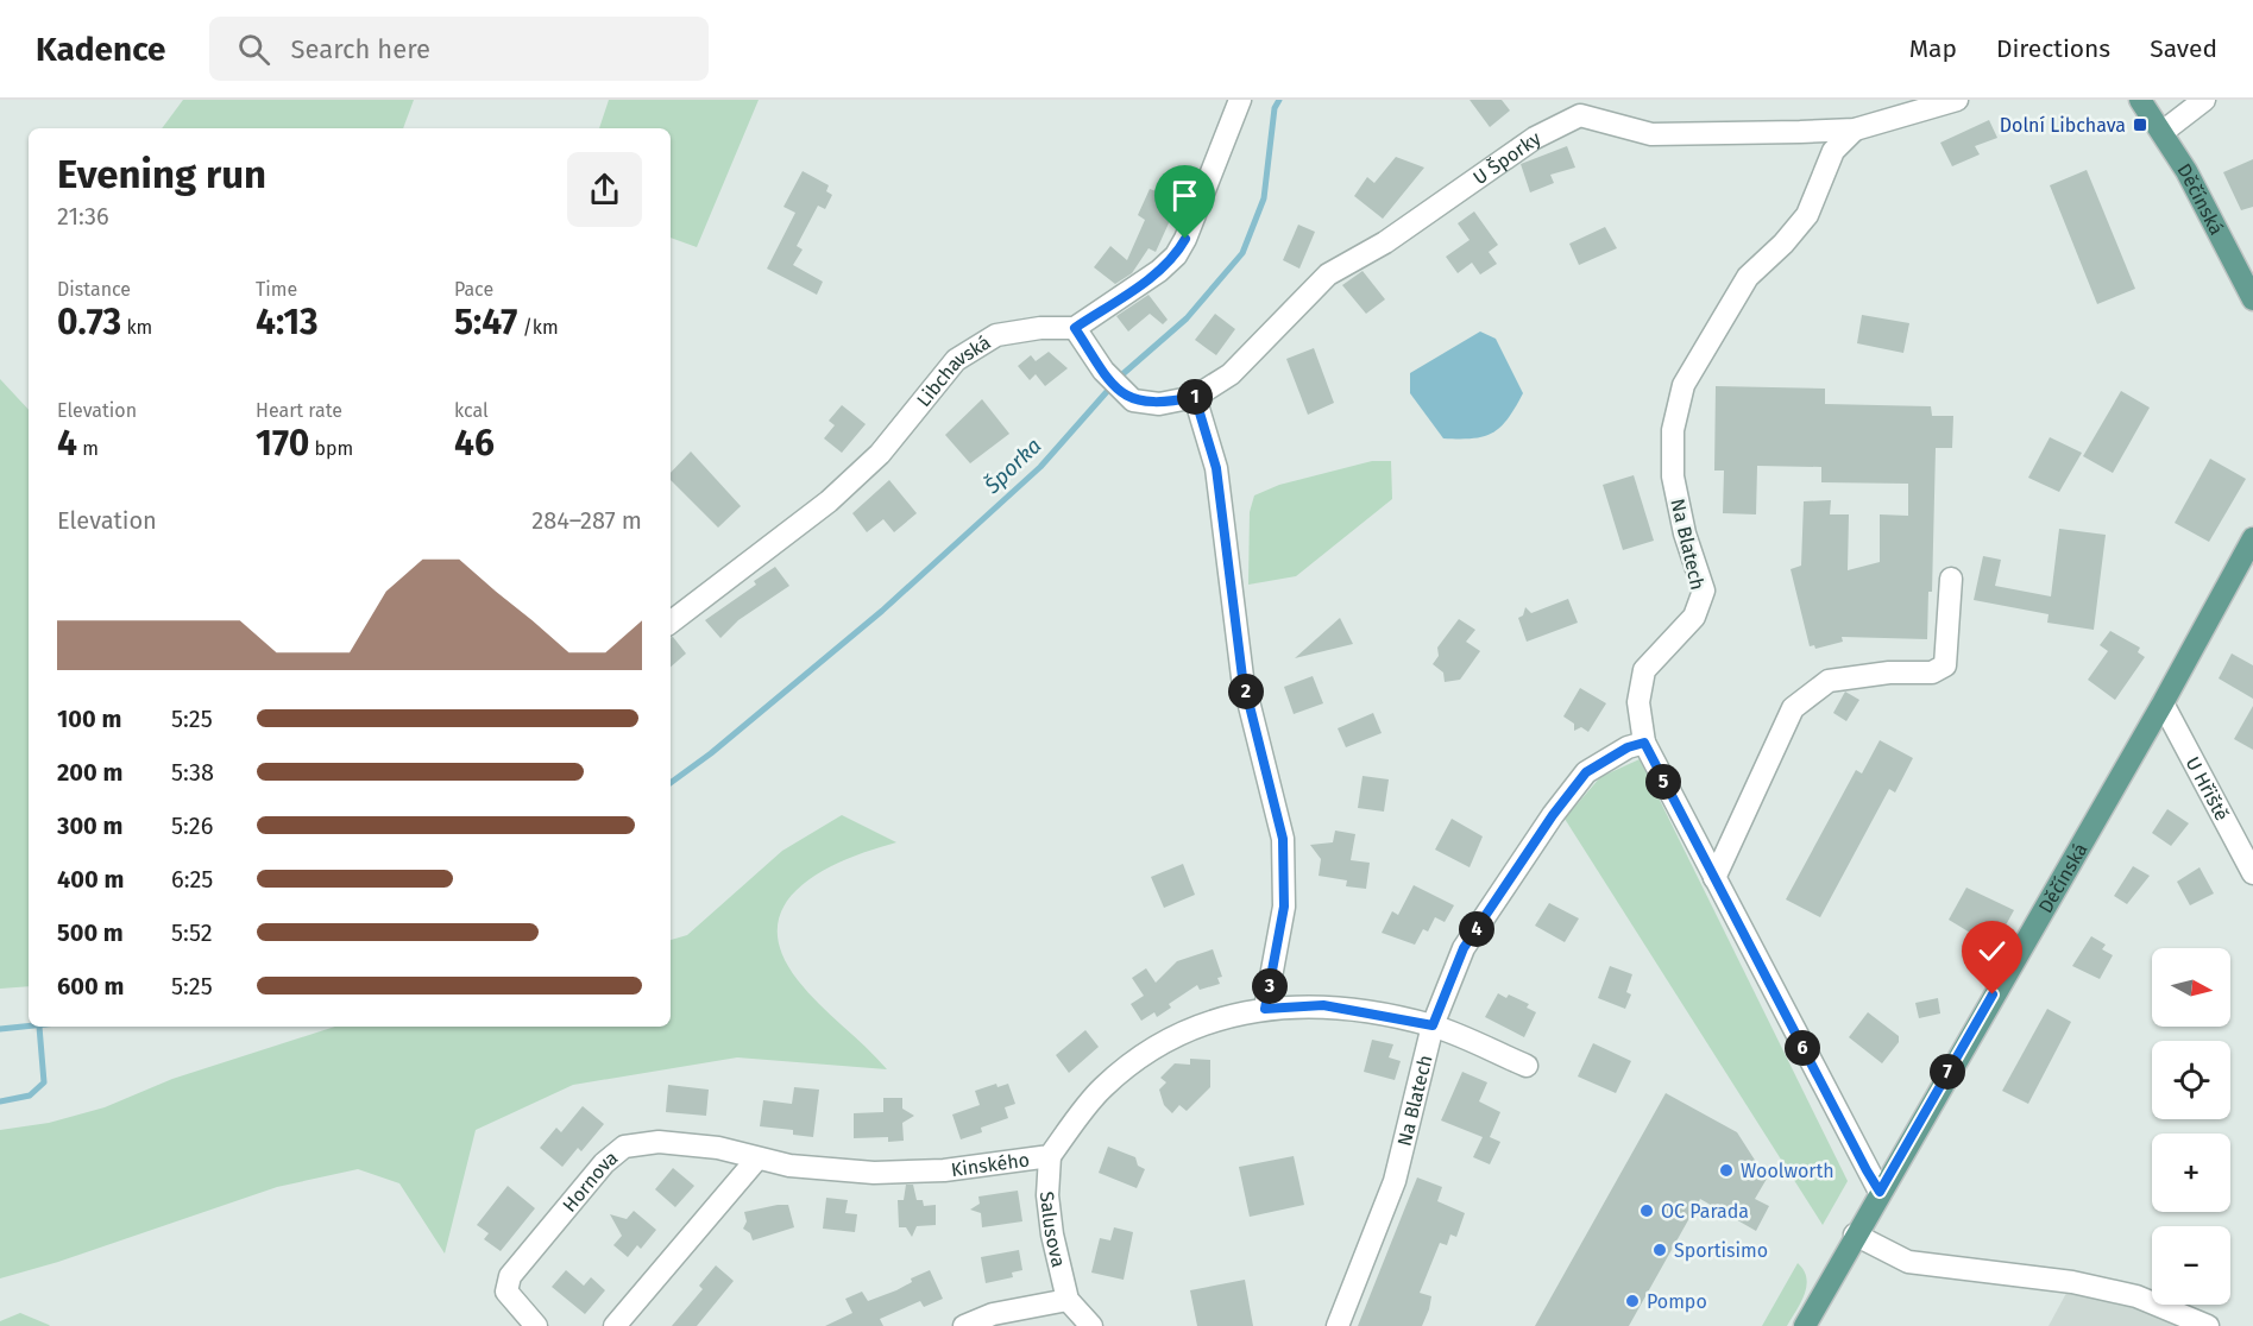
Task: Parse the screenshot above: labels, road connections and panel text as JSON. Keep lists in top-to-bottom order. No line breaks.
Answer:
{"streets":{"main road":["Děčínská"],"street":["U Šporky","Libchavská","Na Blatech","U Hřiště","Kinského","Hornova","Salusova"]},"crossings":[["U Šporky","Libchavská"],["U Šporky","Na Blatech"],["Děčínská","U Hřiště"],["Na Blatech","Kinského"],["Kinského","Hornova"],["Kinského","Salusova"]],"water":["Šporka"],"places":{"transit":["Dolní Libchava"],"other":["Woolworth","OC Parada","Sportisimo","Pompo"]},"north":"right","page":{"header":"Kadence","search":"Search here","nav":["Map","Directions","Saved"],"heading":["Evening run","21:36"],"stats":[["Distance","0.73 km"],["Time","4:13"],["Pace","5:47 /km"],["Elevation","4 m"],["Heart rate","170 bpm"],["kcal","46"]],"pins":["1","2","5","4","3","6","7"],"chart":["Elevation","284–287 m"],"list":[{"name":"100 m","note":"5:25"},{"name":"200 m","note":"5:38"},{"name":"300 m","note":"5:26"},{"name":"400 m","note":"6:25"},{"name":"500 m","note":"5:52"},{"name":"600 m","note":"5:25"}],"map_buttons":["+","−"]}}
